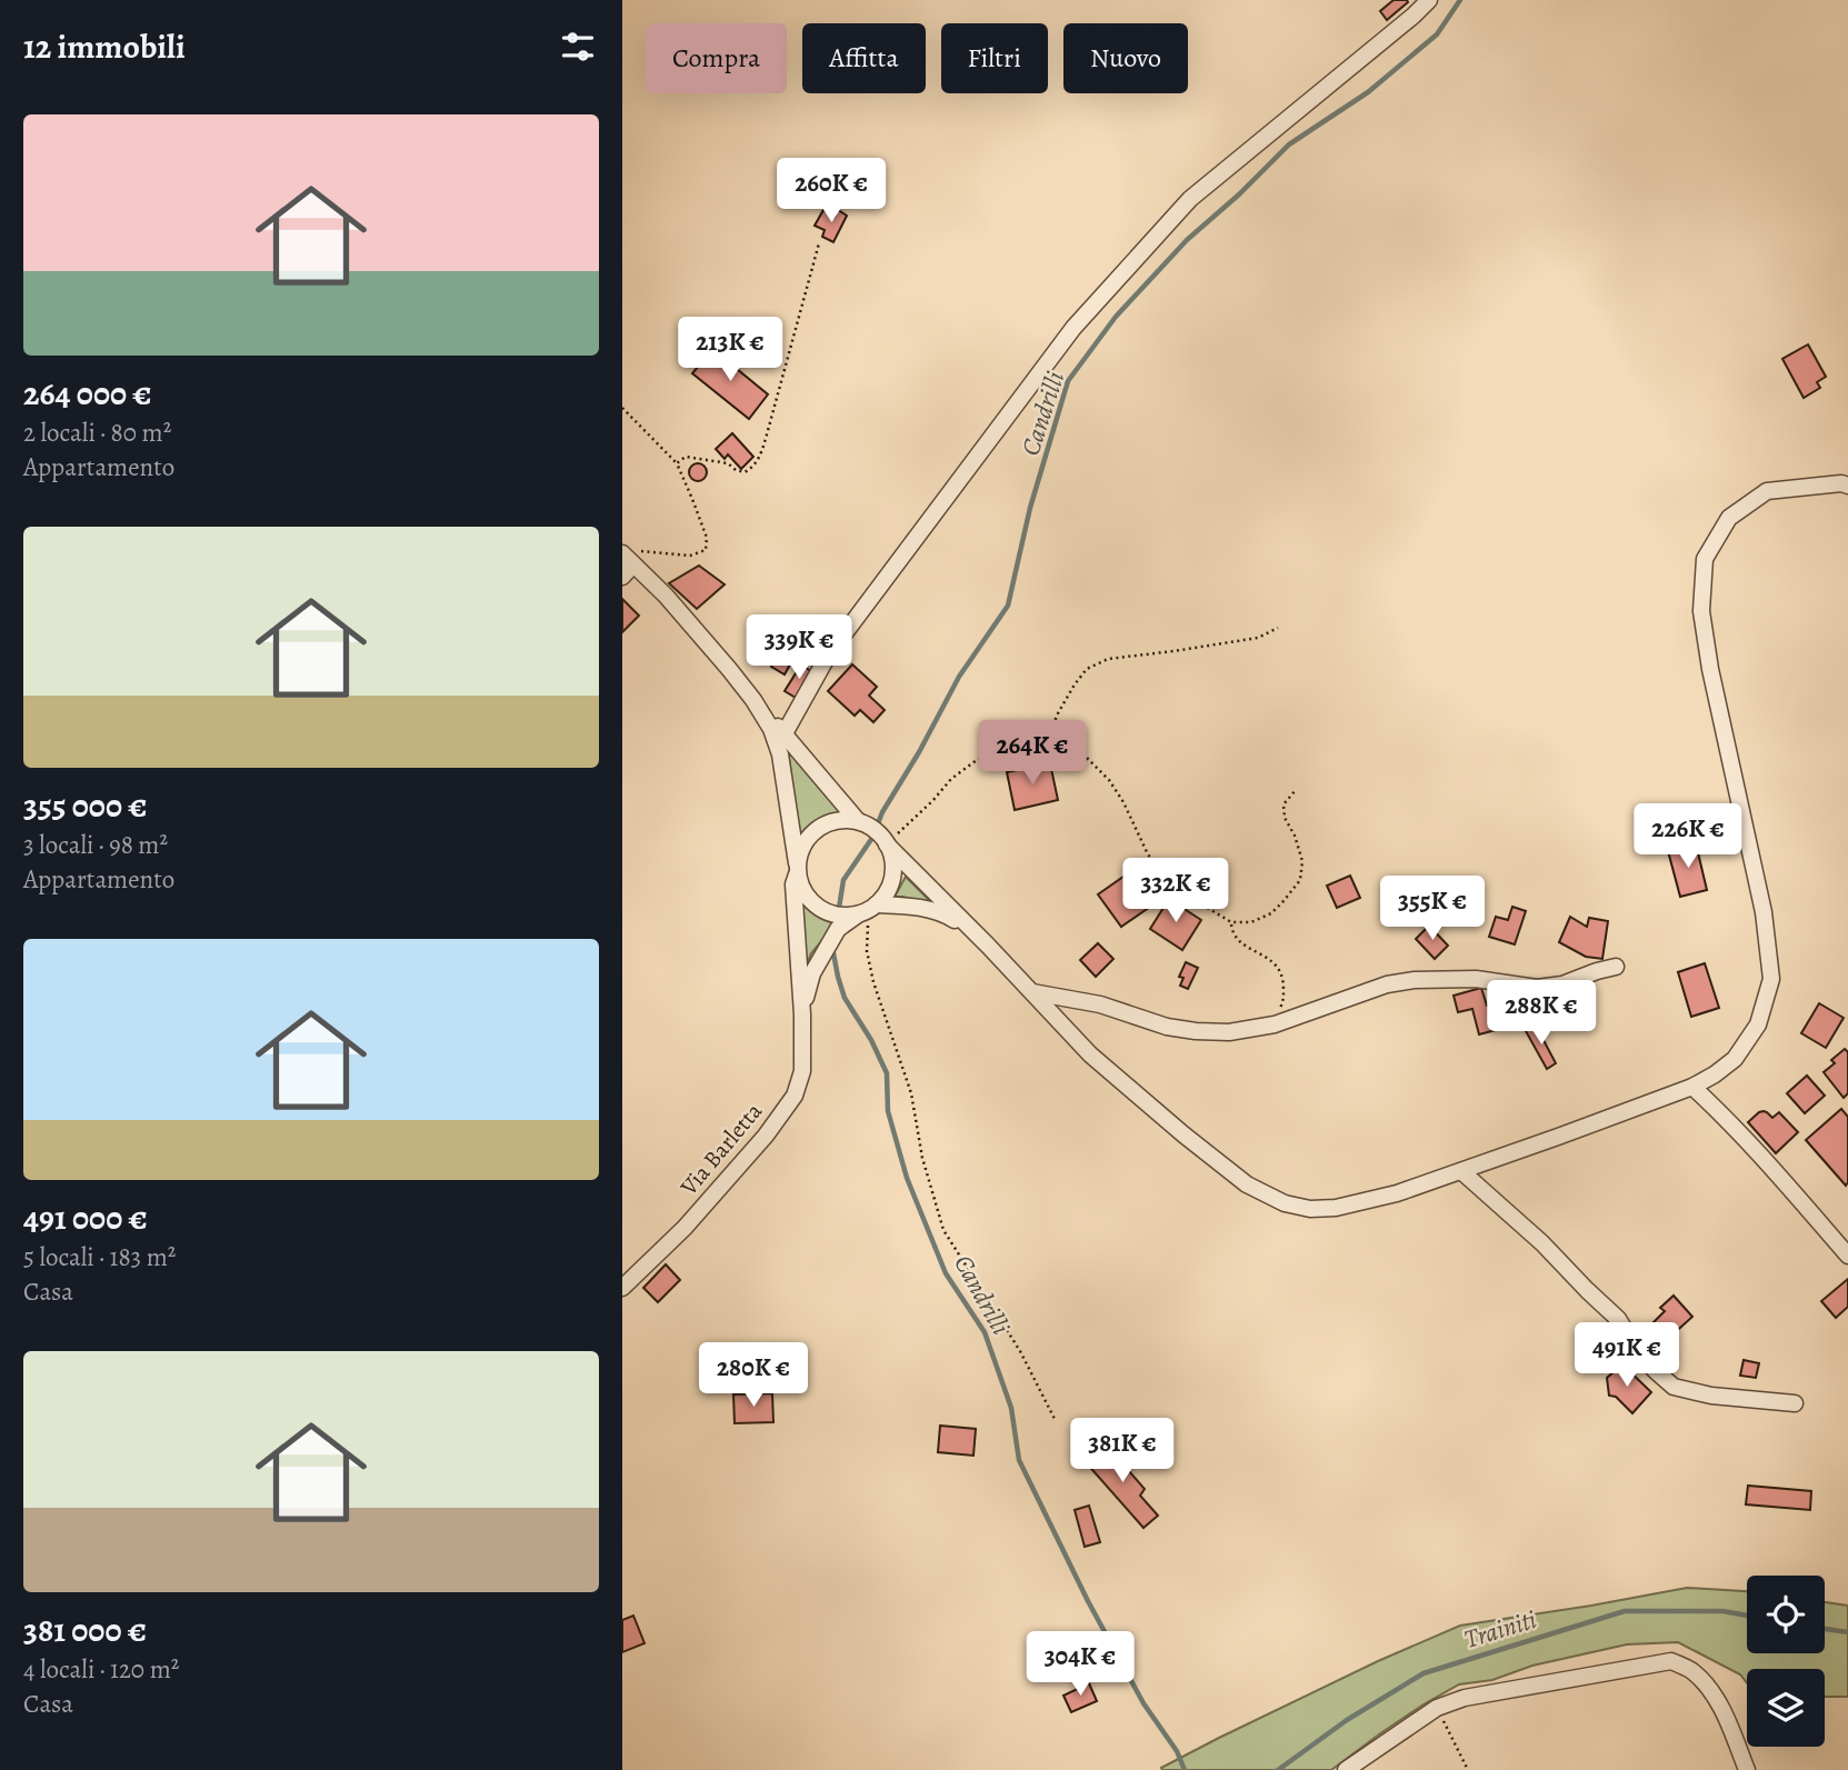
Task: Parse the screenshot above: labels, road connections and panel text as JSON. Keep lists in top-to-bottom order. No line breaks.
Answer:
{"streets":{"street":["Via Barletta"]},"water":["Candrilli","Trainiti"],"page":{"heading":"12 immobili","chip":["Compra","Affitta","Filtri","Nuovo"],"list":[{"name":"264 000 €","note":"2 locali · 80 m² · Appartamento"},{"name":"355 000 €","note":"3 locali · 98 m² · Appartamento"},{"name":"491 000 €","note":"5 locali · 183 m² · Casa"},{"name":"381 000 €","note":"4 locali · 120 m² · Casa"}],"price":["260K €","213K €","339K €","264K €","226K €","332K €","355K €","288K €","491K €","280K €","381K €","304K €"]}}
